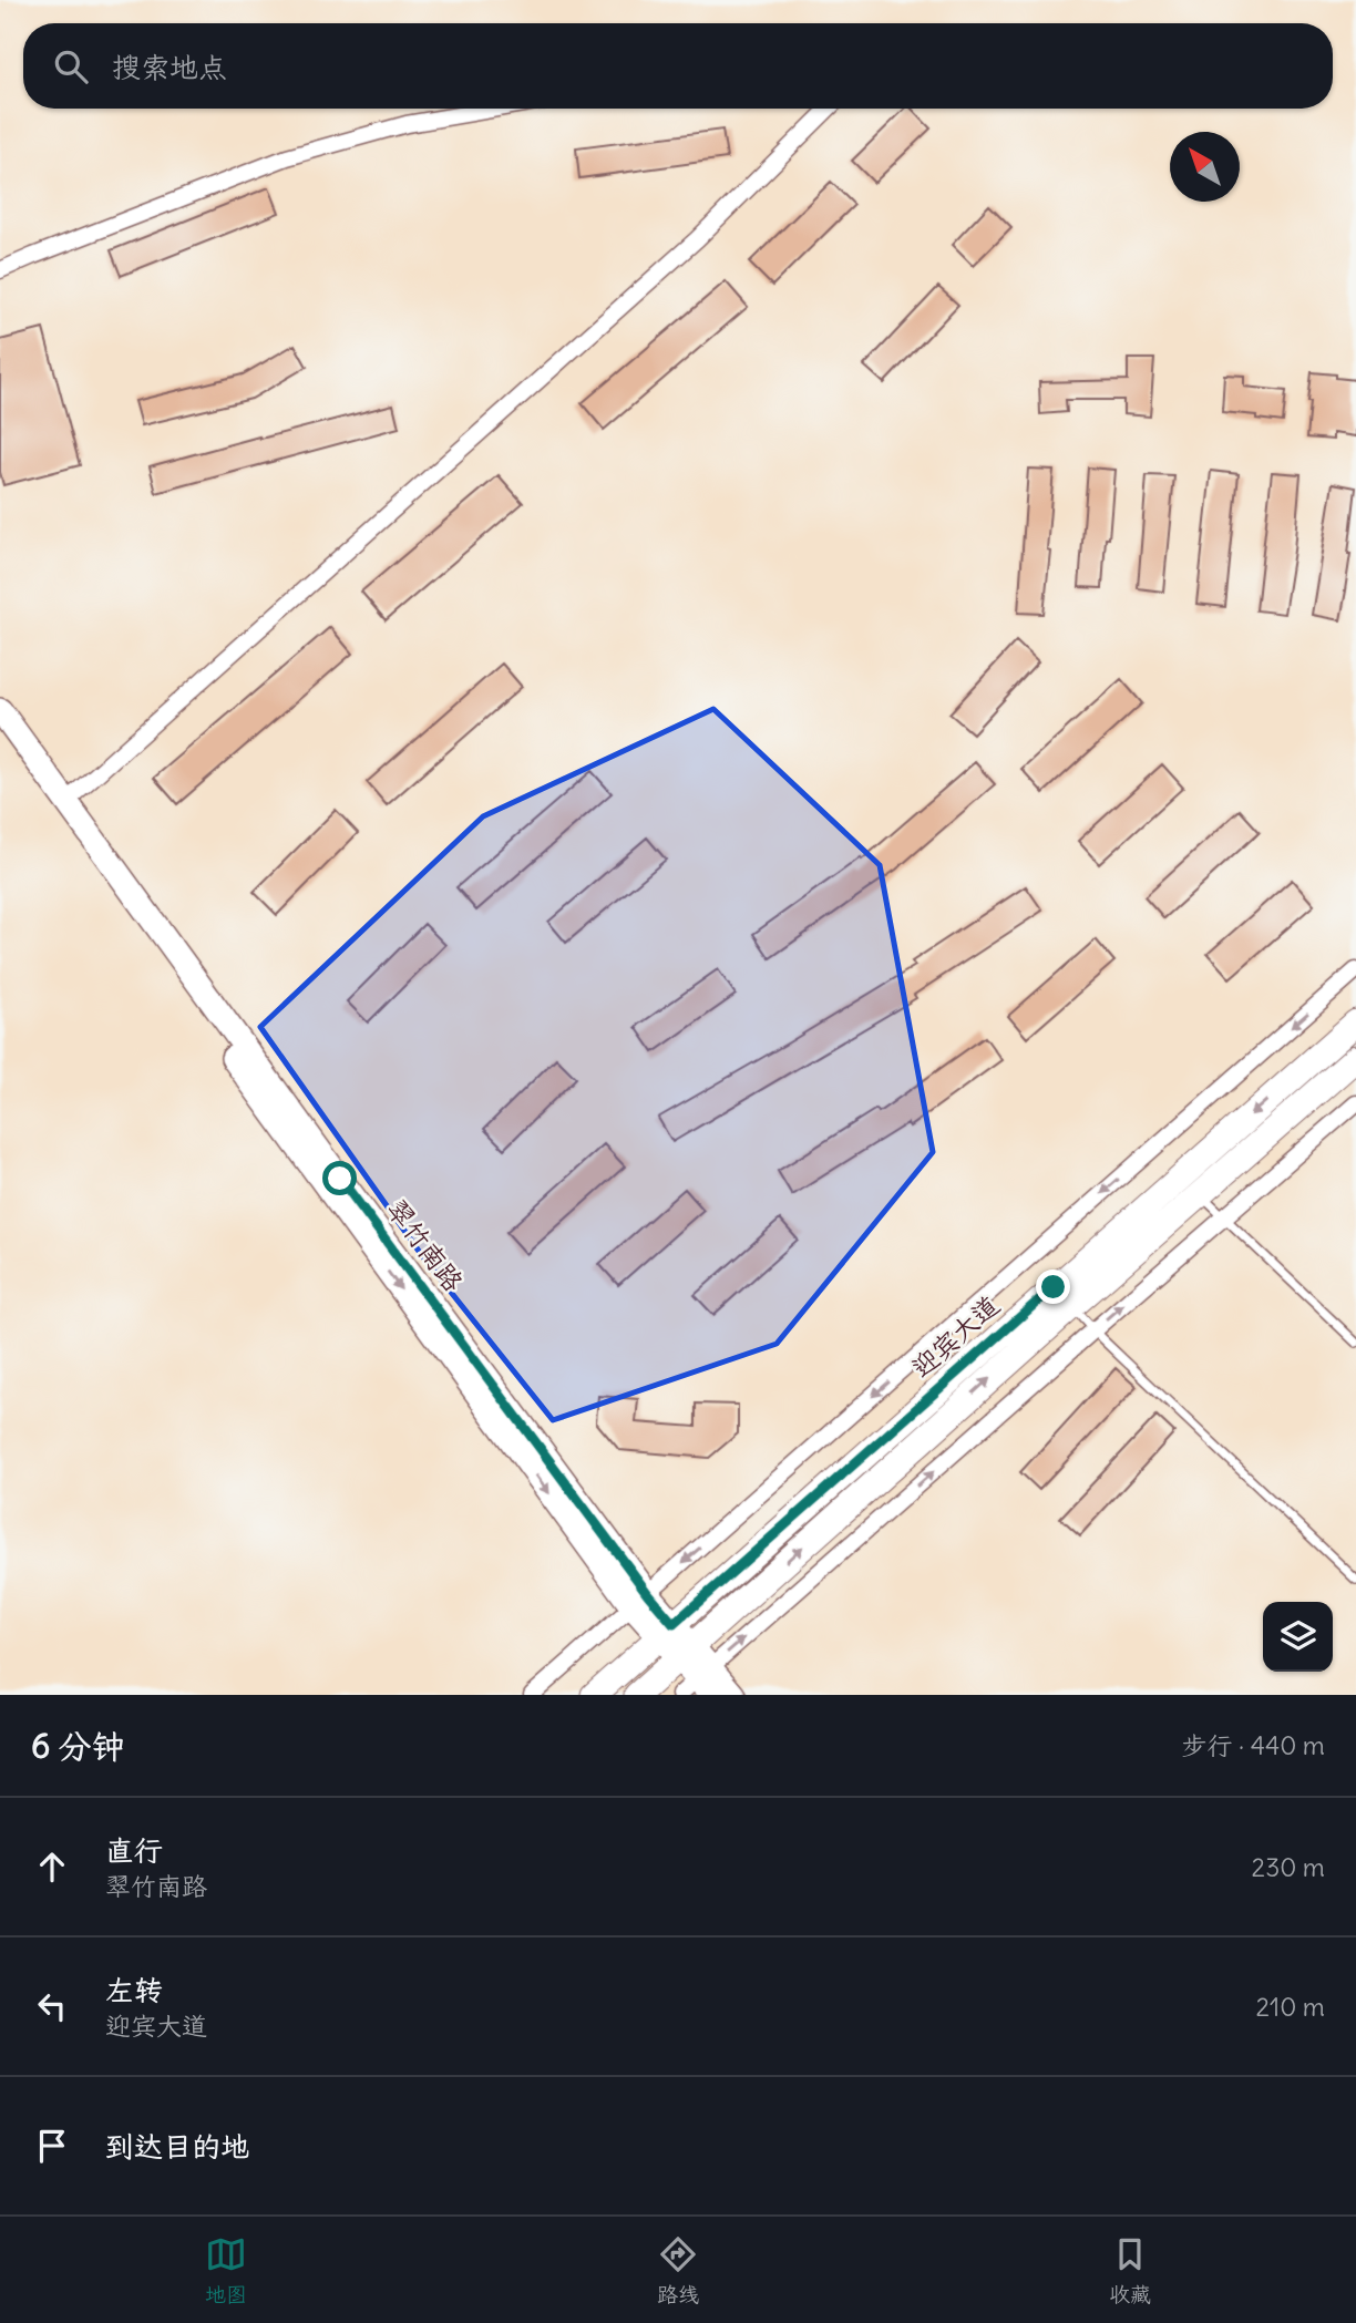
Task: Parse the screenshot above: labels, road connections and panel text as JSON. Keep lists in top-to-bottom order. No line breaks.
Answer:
{"streets":{"main road":["翠竹南路","迎宾大道"]},"crossings":[["翠竹南路","迎宾大道"]],"north":"top left","page":{"search":"搜索地点","heading":["6 分钟","步行 · 440 m"],"list":[["直行","翠竹南路","230 m"],["左转","迎宾大道","210 m"],"到达目的地"],"nav":["地图","路线","收藏"]}}
